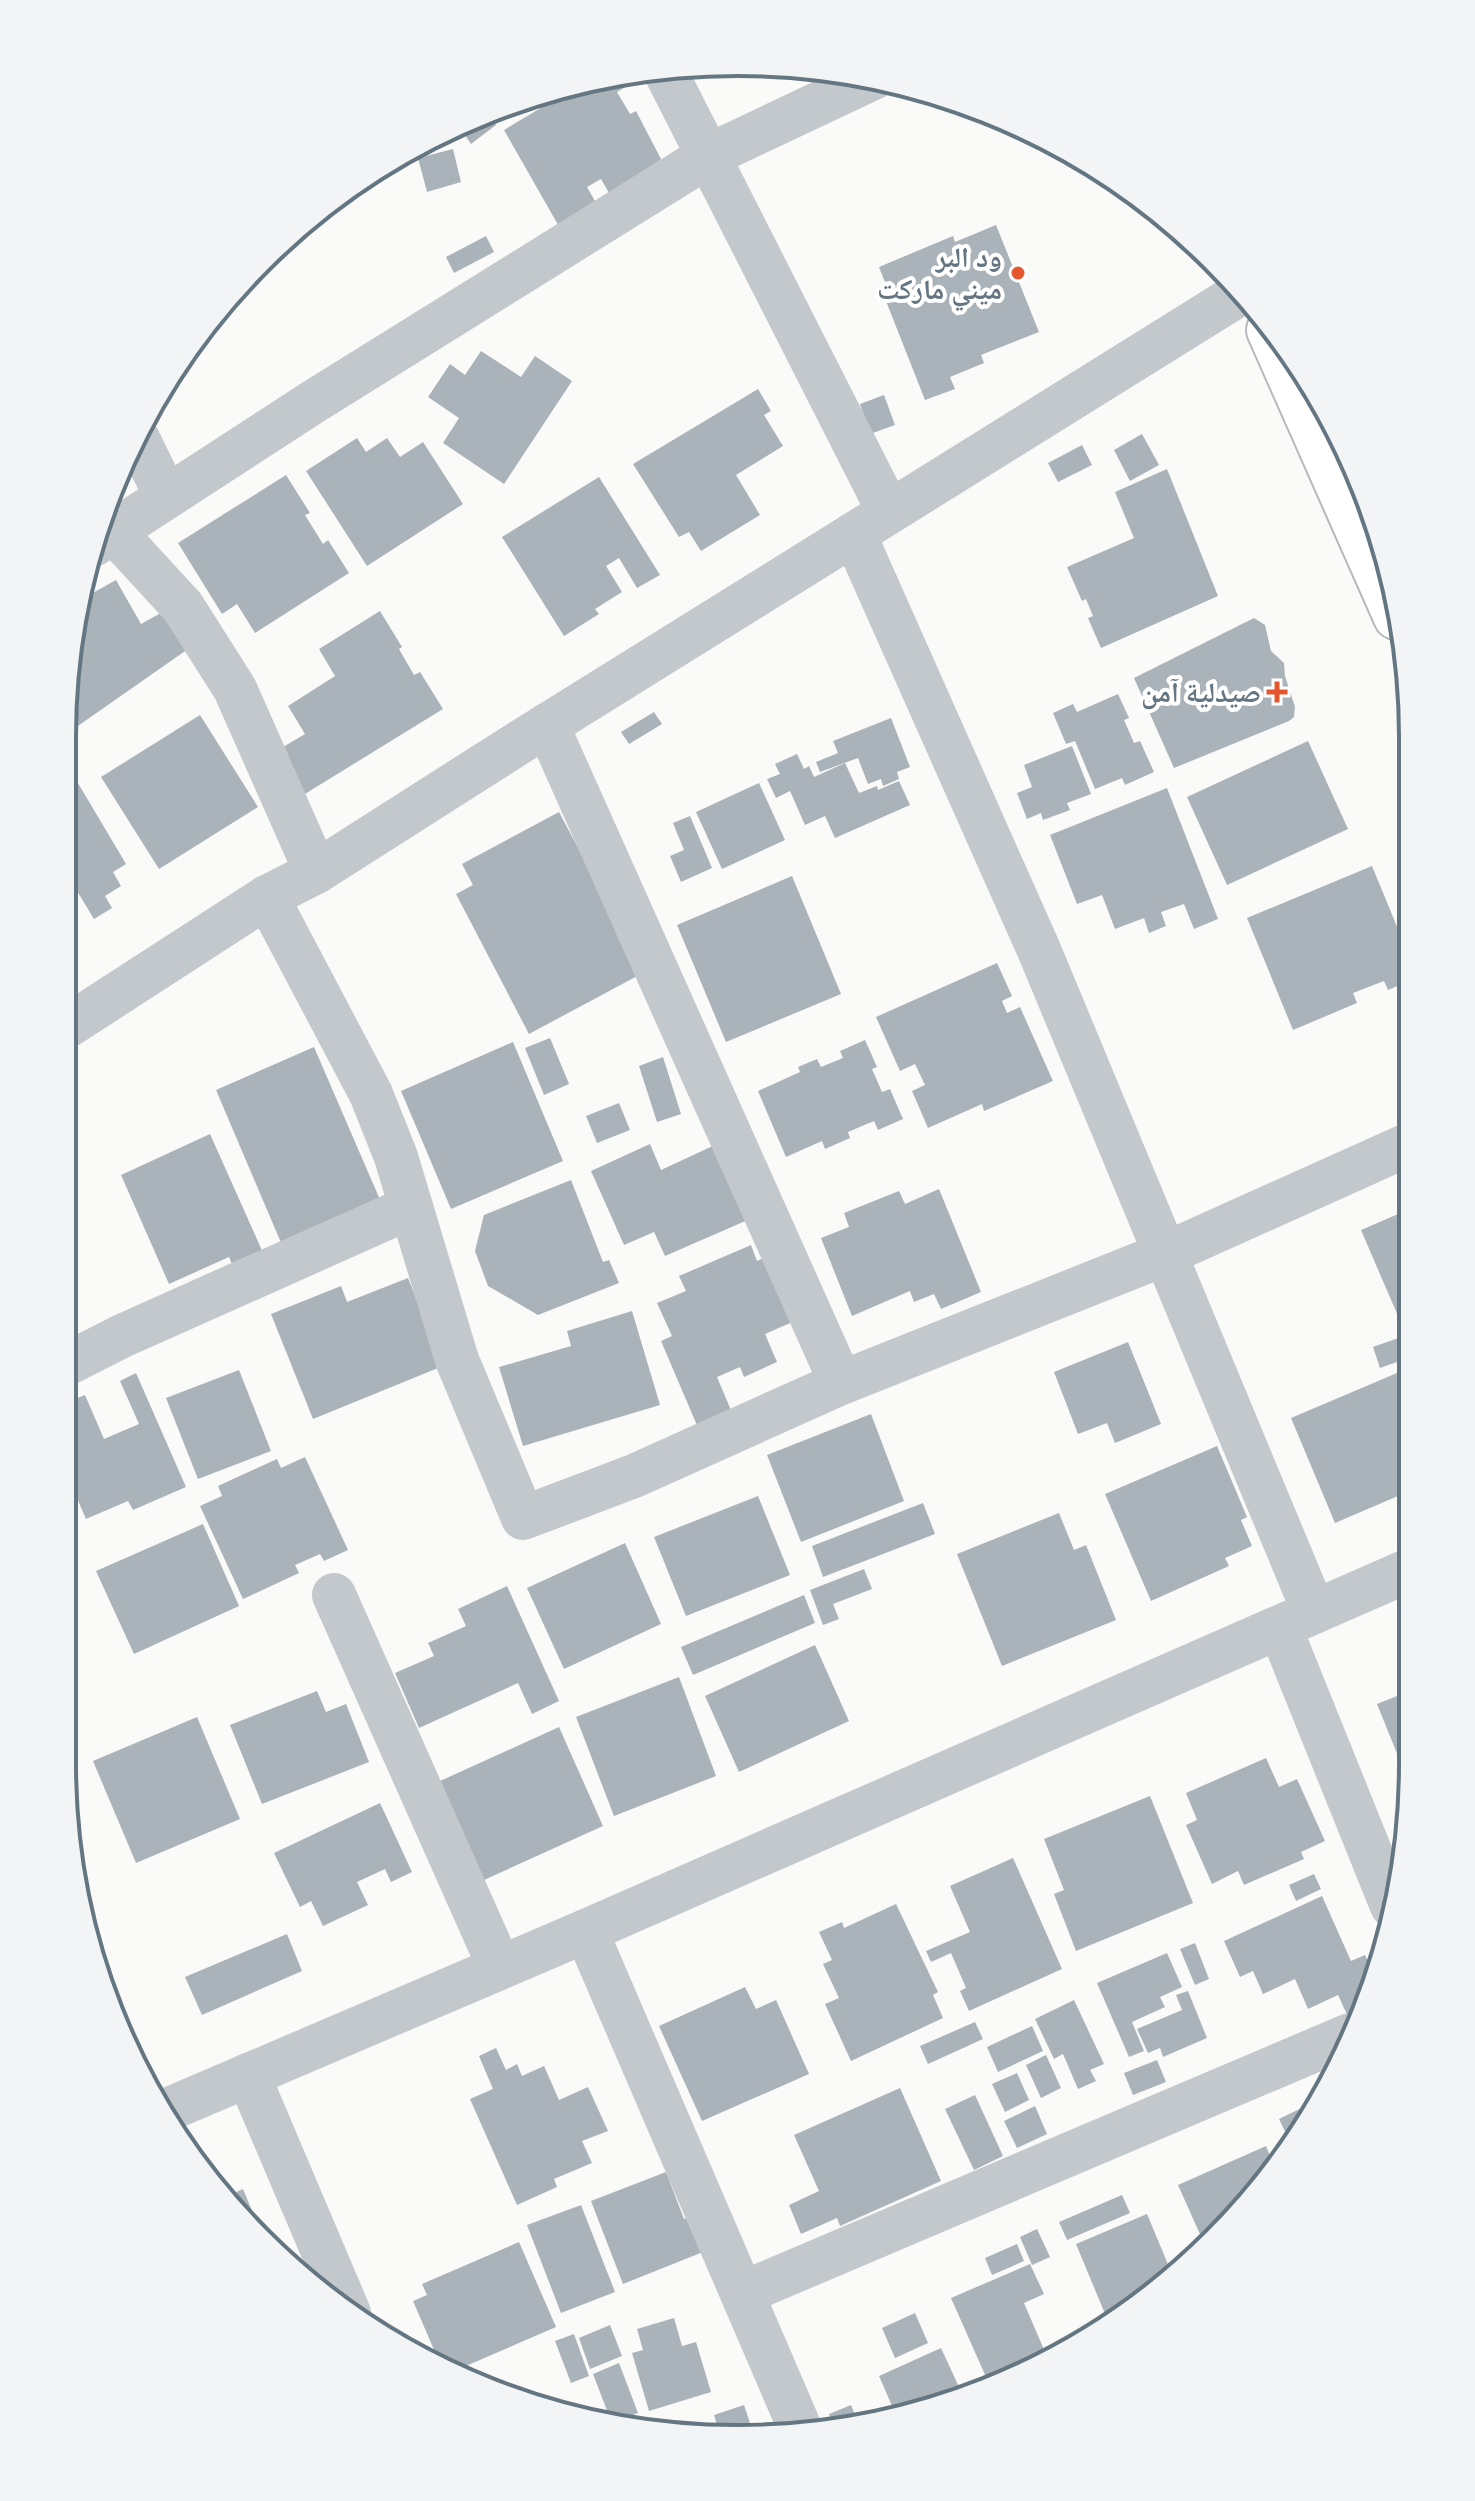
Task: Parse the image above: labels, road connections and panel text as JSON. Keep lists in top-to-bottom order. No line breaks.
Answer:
{"places":{"other":["ود البر ميني ماركت"],"health":["صيدلية آمن"]}}
